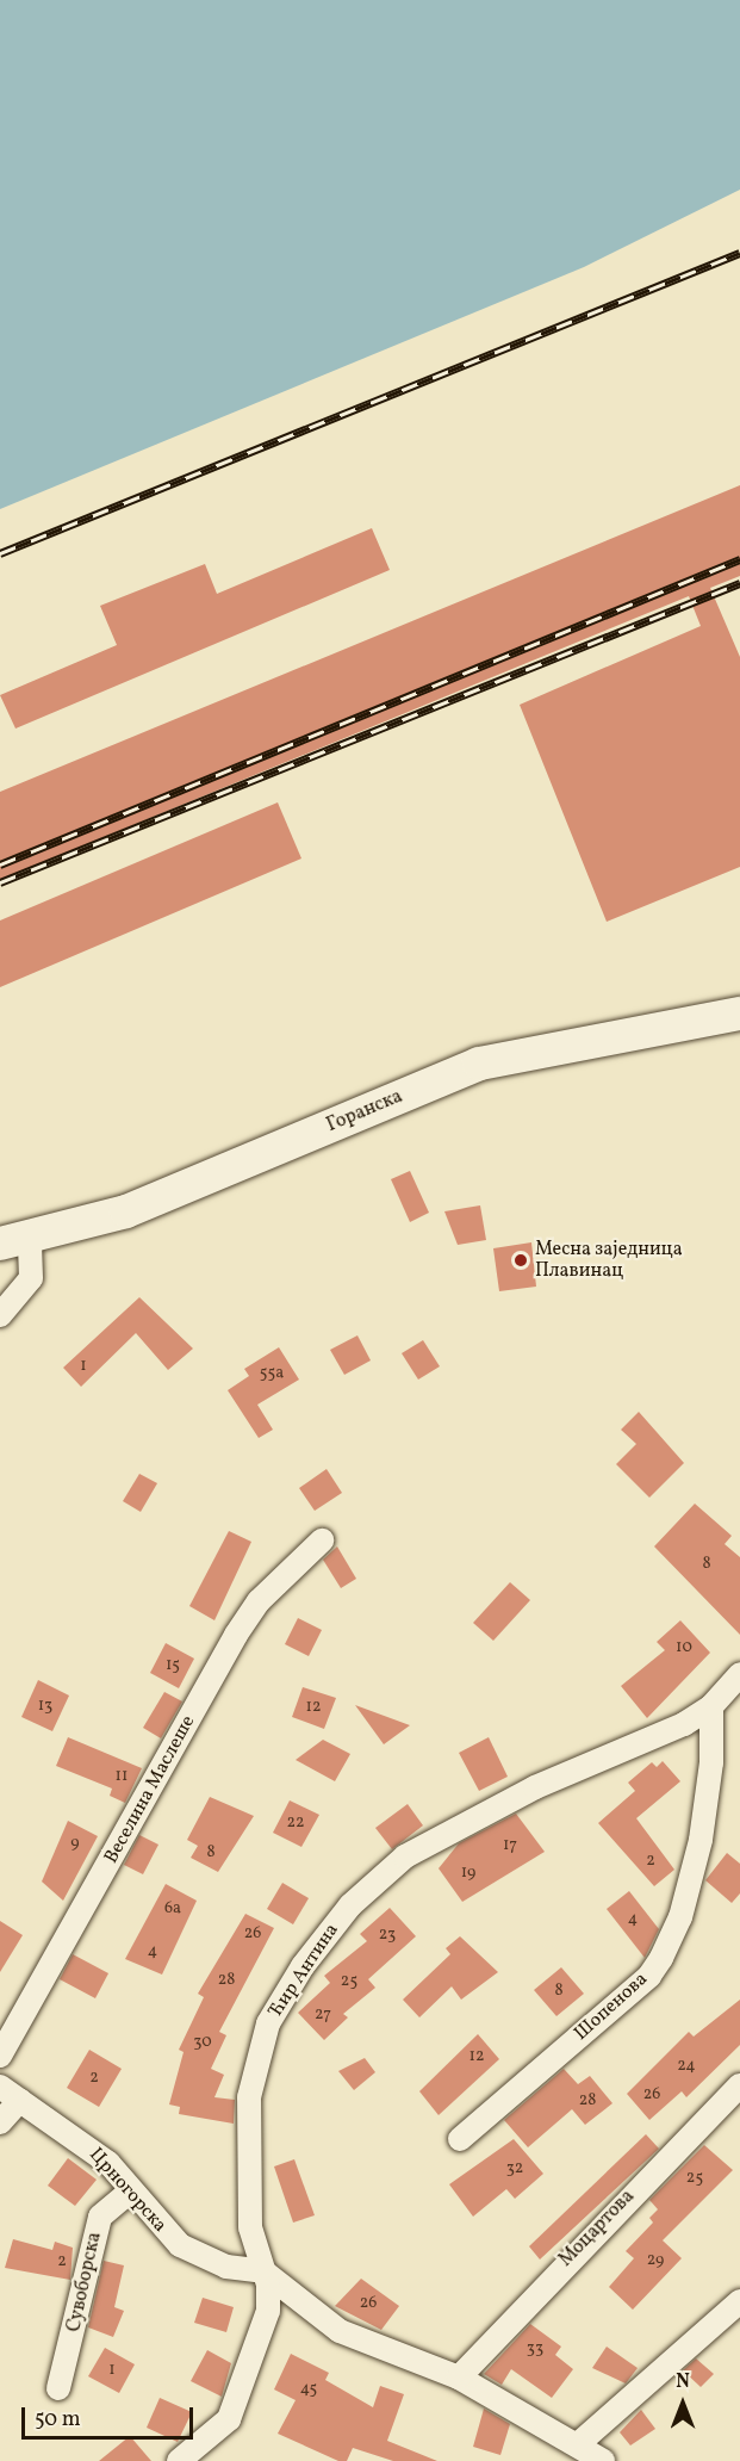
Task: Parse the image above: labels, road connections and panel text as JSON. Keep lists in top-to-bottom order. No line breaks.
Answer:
{"streets":{"main road":["Горанска"],"street":["Веселина Маслеше","Ћир Антина","Шопенова","Црногорска","Моцартова","Сувоборска"]},"crossings":[["Ћир Антина","Шопенова"],["Ћир Антина","Црногорска"],["Црногорска","Сувоборска"]],"places":["Месна заједница Плавинац"],"house_numbers":["1","55a","8","10","15","13","12","11","22","9","17","8","2","19","6a","4","26","23","4","28","25","8","27","30","12","24","2","26","28","32","25","29","2","26","33","1","45"],"scale_bar":"50 m","north":"top"}
